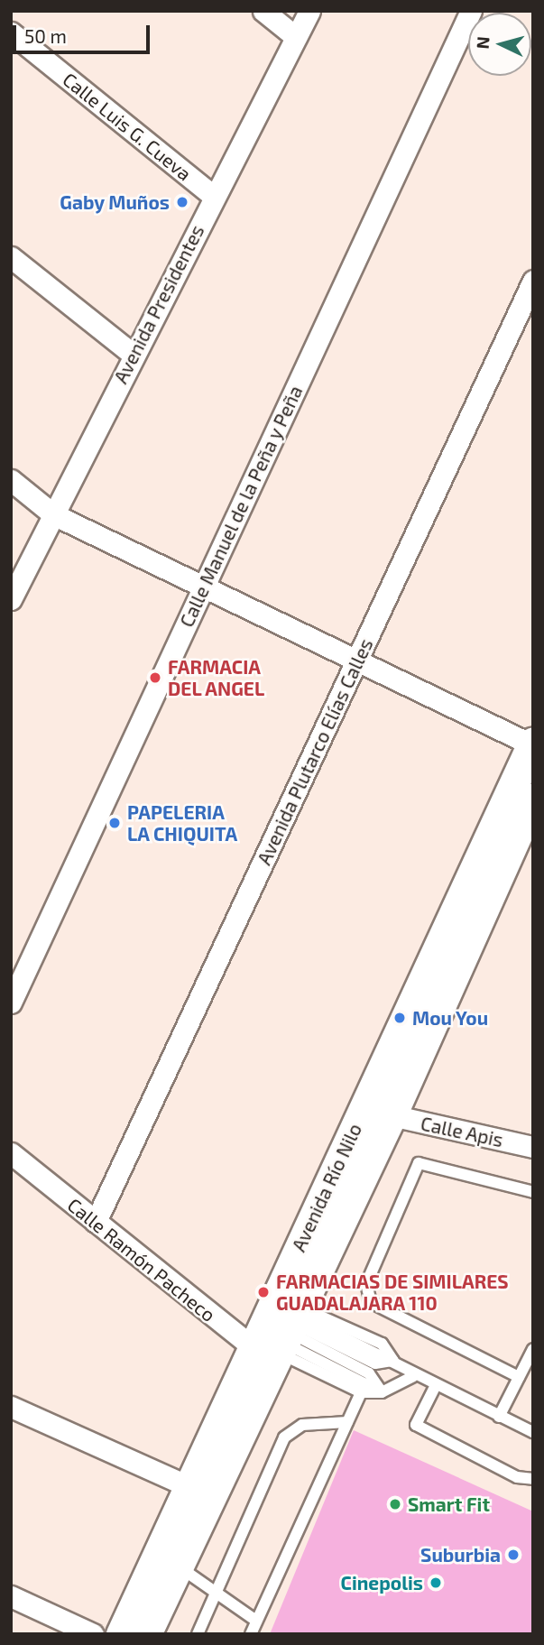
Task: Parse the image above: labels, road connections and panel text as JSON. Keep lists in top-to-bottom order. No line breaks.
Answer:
{"streets":{"main road":["Avenida Río Nilo"],"street":["Calle Luis G. Cueva","Avenida Presidentes","Calle Manuel de la Peña y Peña","Avenida Plutarco Elías Calles","Calle Apis","Calle Ramón Pacheco"]},"crossings":[["Calle Luis G. Cueva","Avenida Presidentes"],["Avenida Plutarco Elías Calles","Calle Ramón Pacheco"],["Calle Apis","Avenida Río Nilo"],["Avenida Río Nilo","Calle Ramón Pacheco"]],"places":["Gaby Muños","FARMACIA DEL ANGEL","PAPELERIA LA CHIQUITA","Mou You","FARMACIAS DE SIMILARES GUADALAJARA 110","Smart Fit","Suburbia","Cinepolis"],"scale_bar":"50 m","north":"left"}
